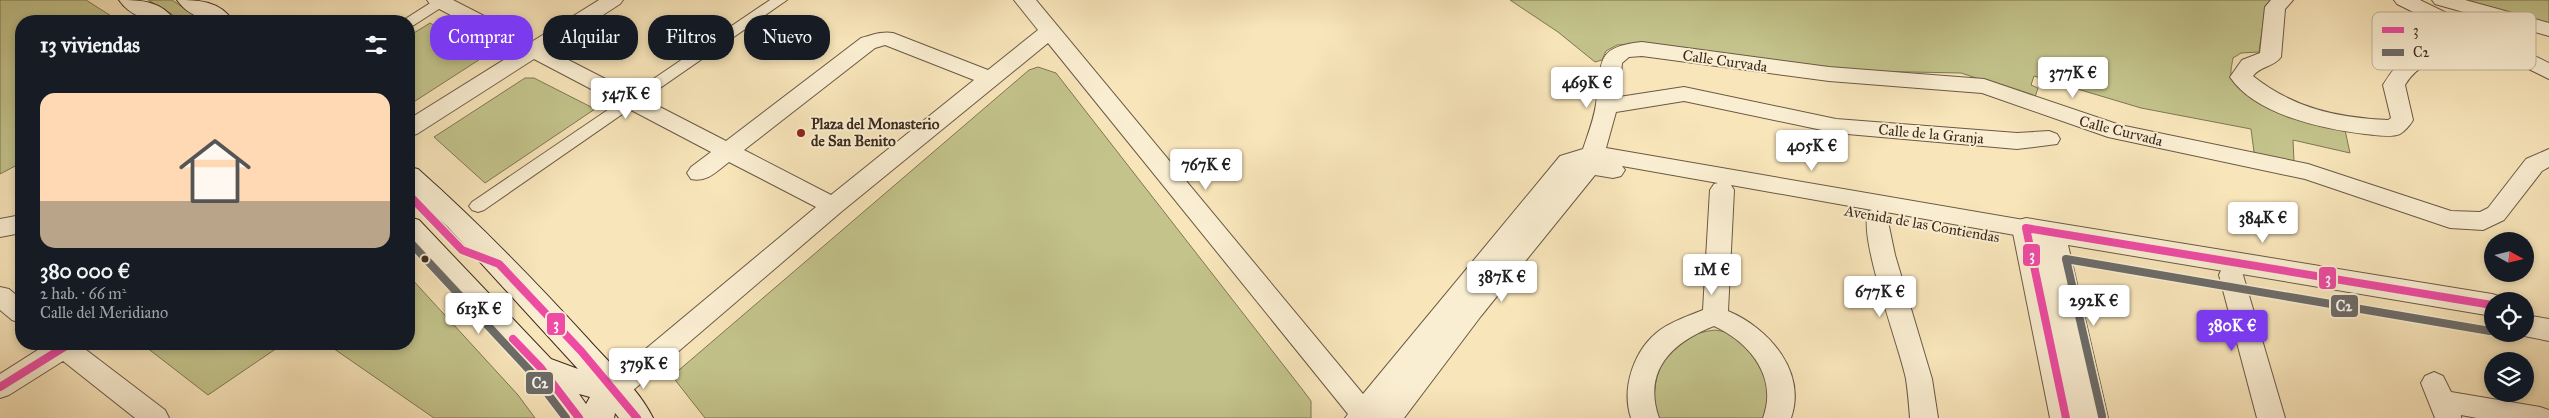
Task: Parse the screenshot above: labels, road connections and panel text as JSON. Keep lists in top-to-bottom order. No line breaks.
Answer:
{"streets":{"street":["Calle Curvada","Calle de la Granja","Avenida de las Contiendas"]},"crossings":[["Calle Curvada","Calle de la Granja"],["Calle Curvada","Avenida de las Contiendas"]],"places":["Plaza del Monasterio de San Benito"],"lines":["transit line 3","transit line C2"],"legend":["3","C2"],"north":"right","page":{"chip":["Comprar","Alquilar","Filtros","Nuevo"],"heading":"13 viviendas","price":["377K €","469K €","547K €","405K €","767K €","384K €","1M €","387K €","677K €","292K €","613K €","380K €","379K €"],"list":[{"name":"380 000 €","note":"2 hab. · 66 m² · Calle del Meridiano"}]}}
